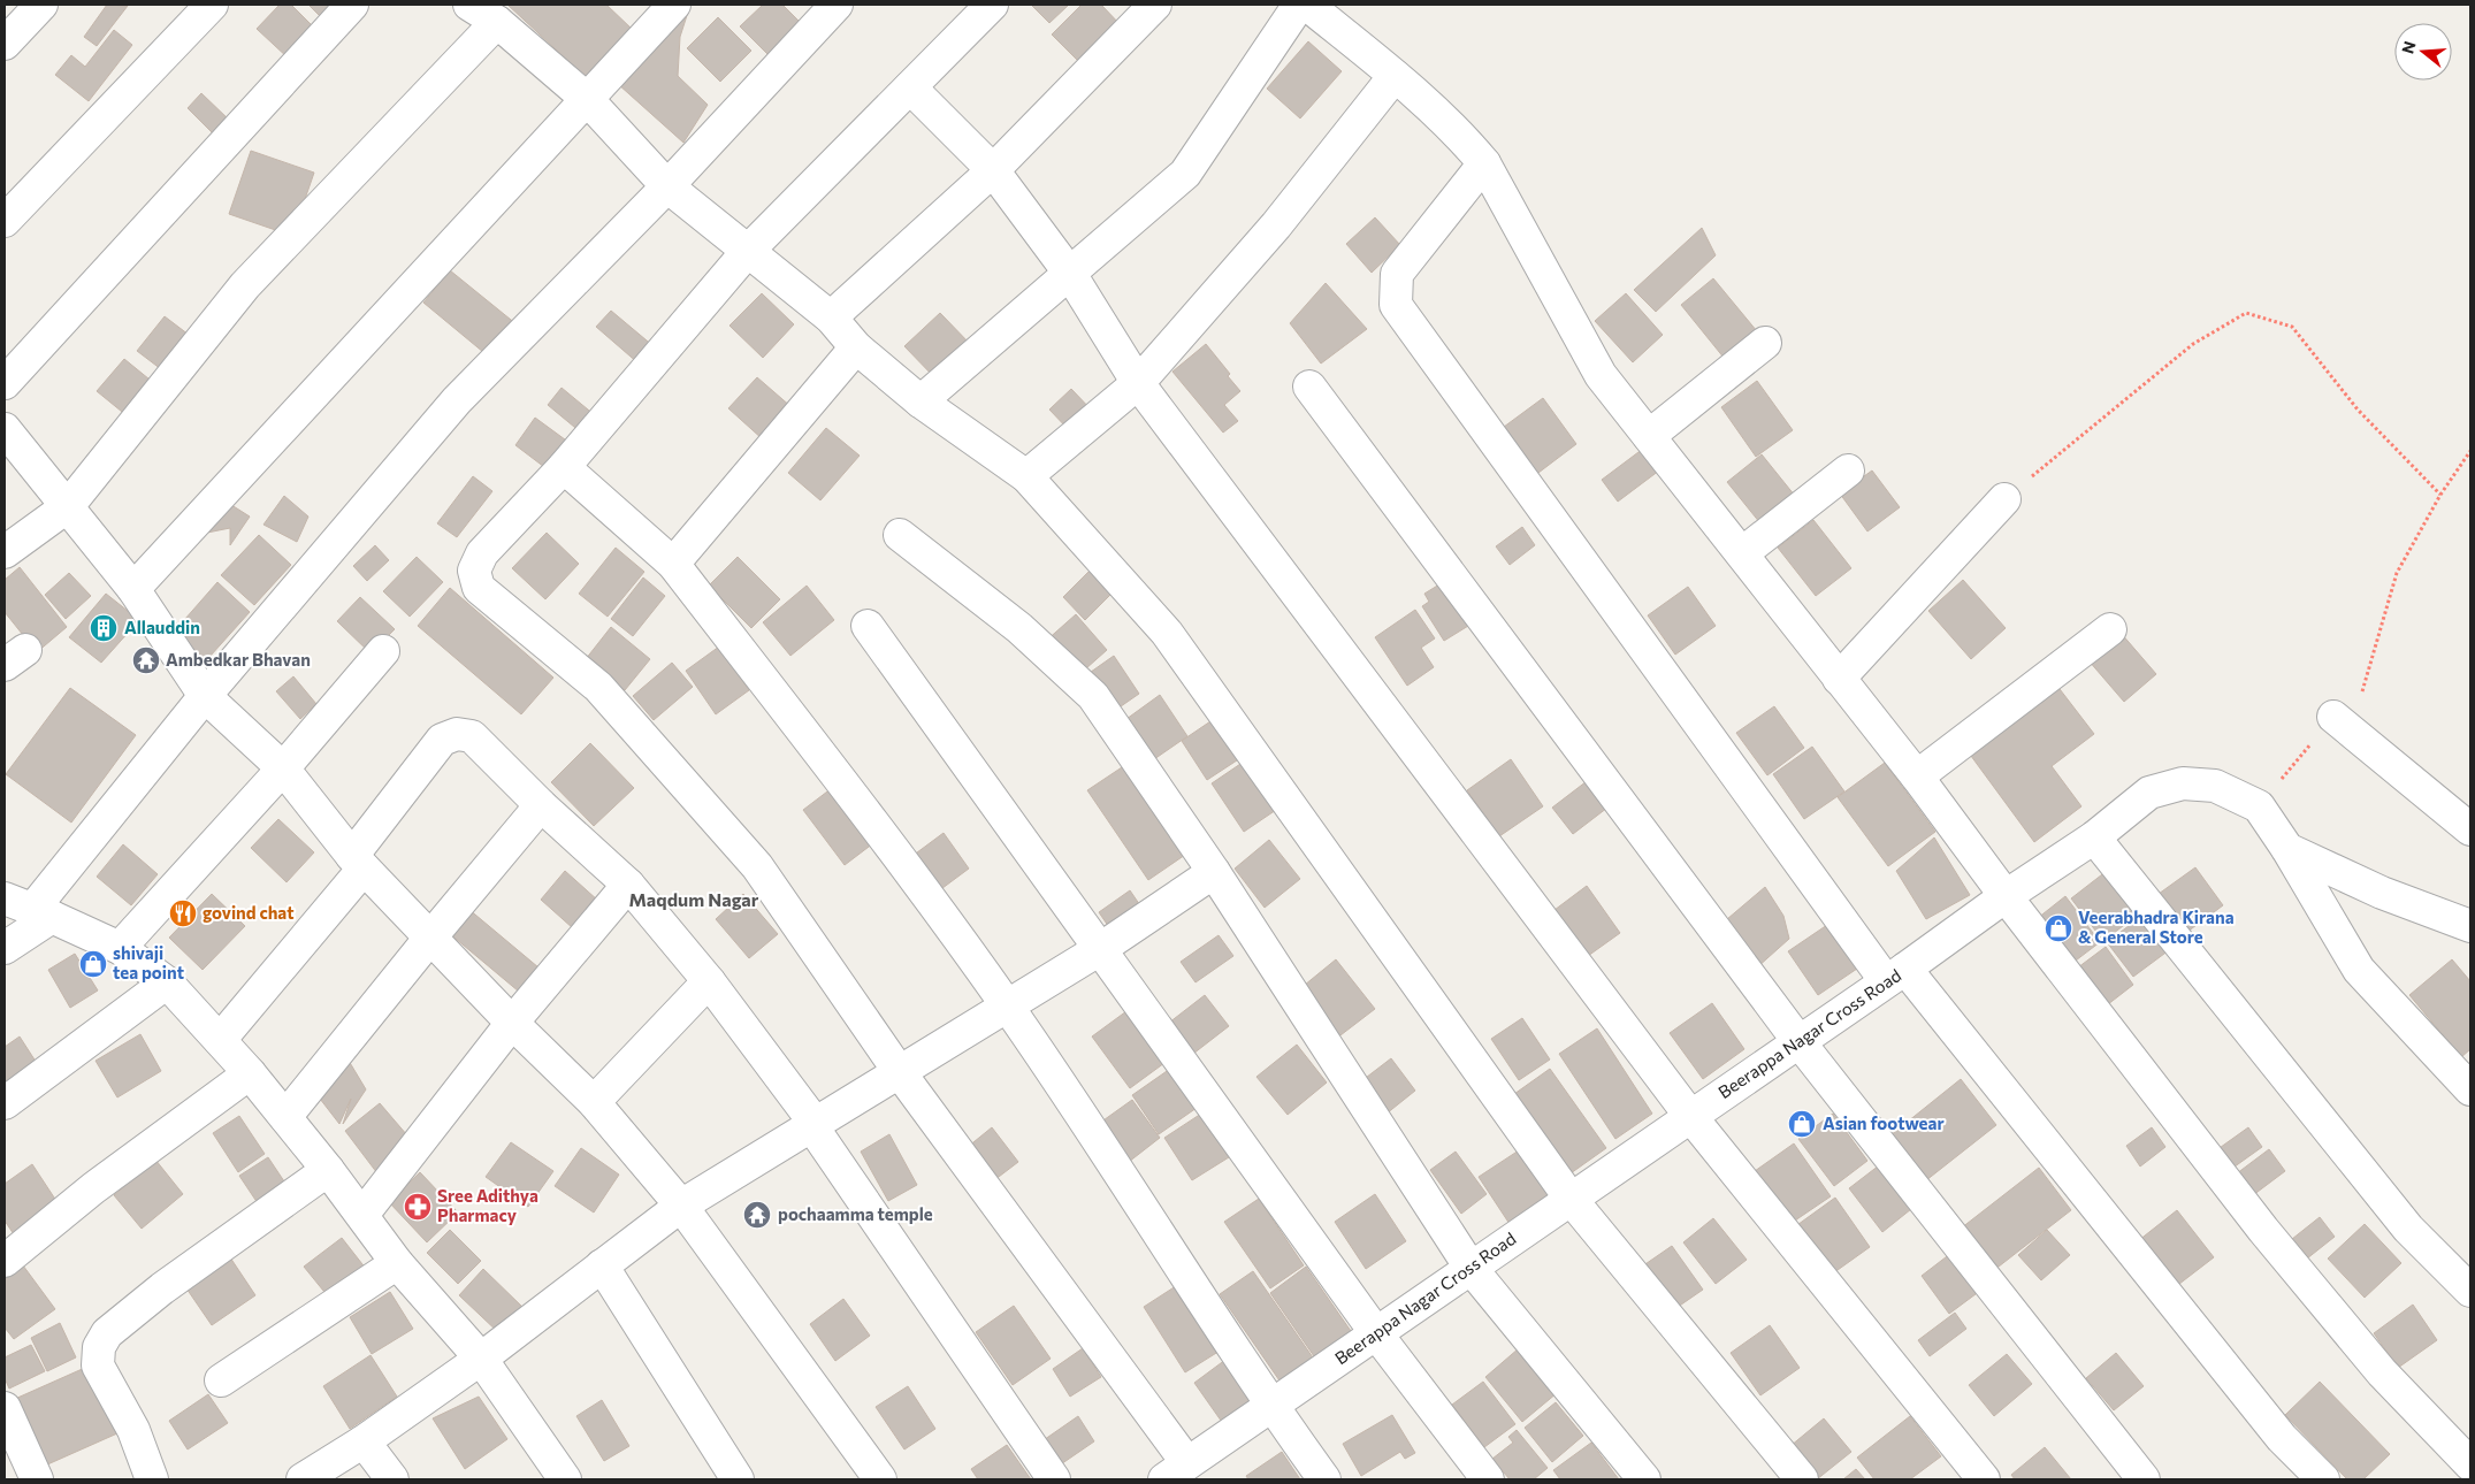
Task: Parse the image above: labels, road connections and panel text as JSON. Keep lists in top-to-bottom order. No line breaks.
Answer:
{"streets":{"street":["Beerappa Nagar Cross Road"]},"districts":["Maqdum Nagar"],"places":{"building":["Allauddin"],"temple":["Ambedkar Bhavan","pochaamma temple"],"restaurant":["govind chat"],"shop":["Veerabhadra Kirana & General Store","shivaji tea point","Asian footwear"],"pharmacy":["Sree Adithya Pharmacy"]},"north":"left"}
